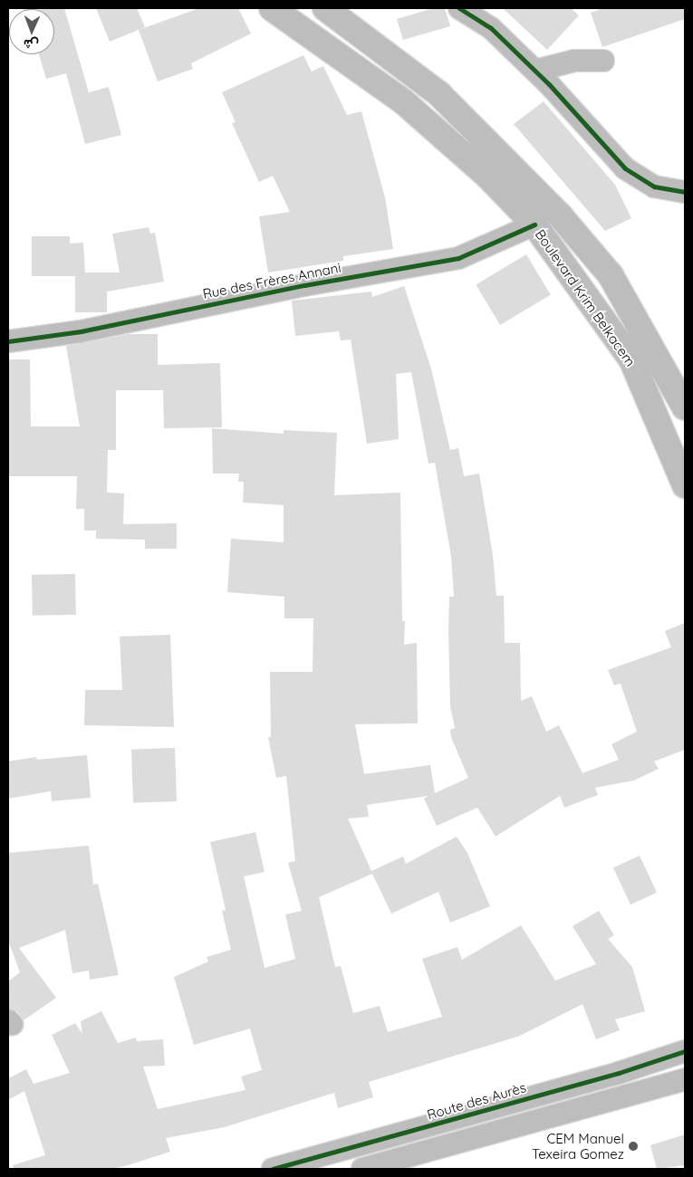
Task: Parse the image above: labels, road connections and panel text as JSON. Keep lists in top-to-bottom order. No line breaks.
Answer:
{"streets":{"main road":["Boulevard Krim Belkacem"],"street":["Rue des Frères Annani","Route des Aurès"]},"crossings":[["Rue des Frères Annani","Boulevard Krim Belkacem"]],"places":["CEM Manuel Texeira Gomez"],"north":"bottom"}
